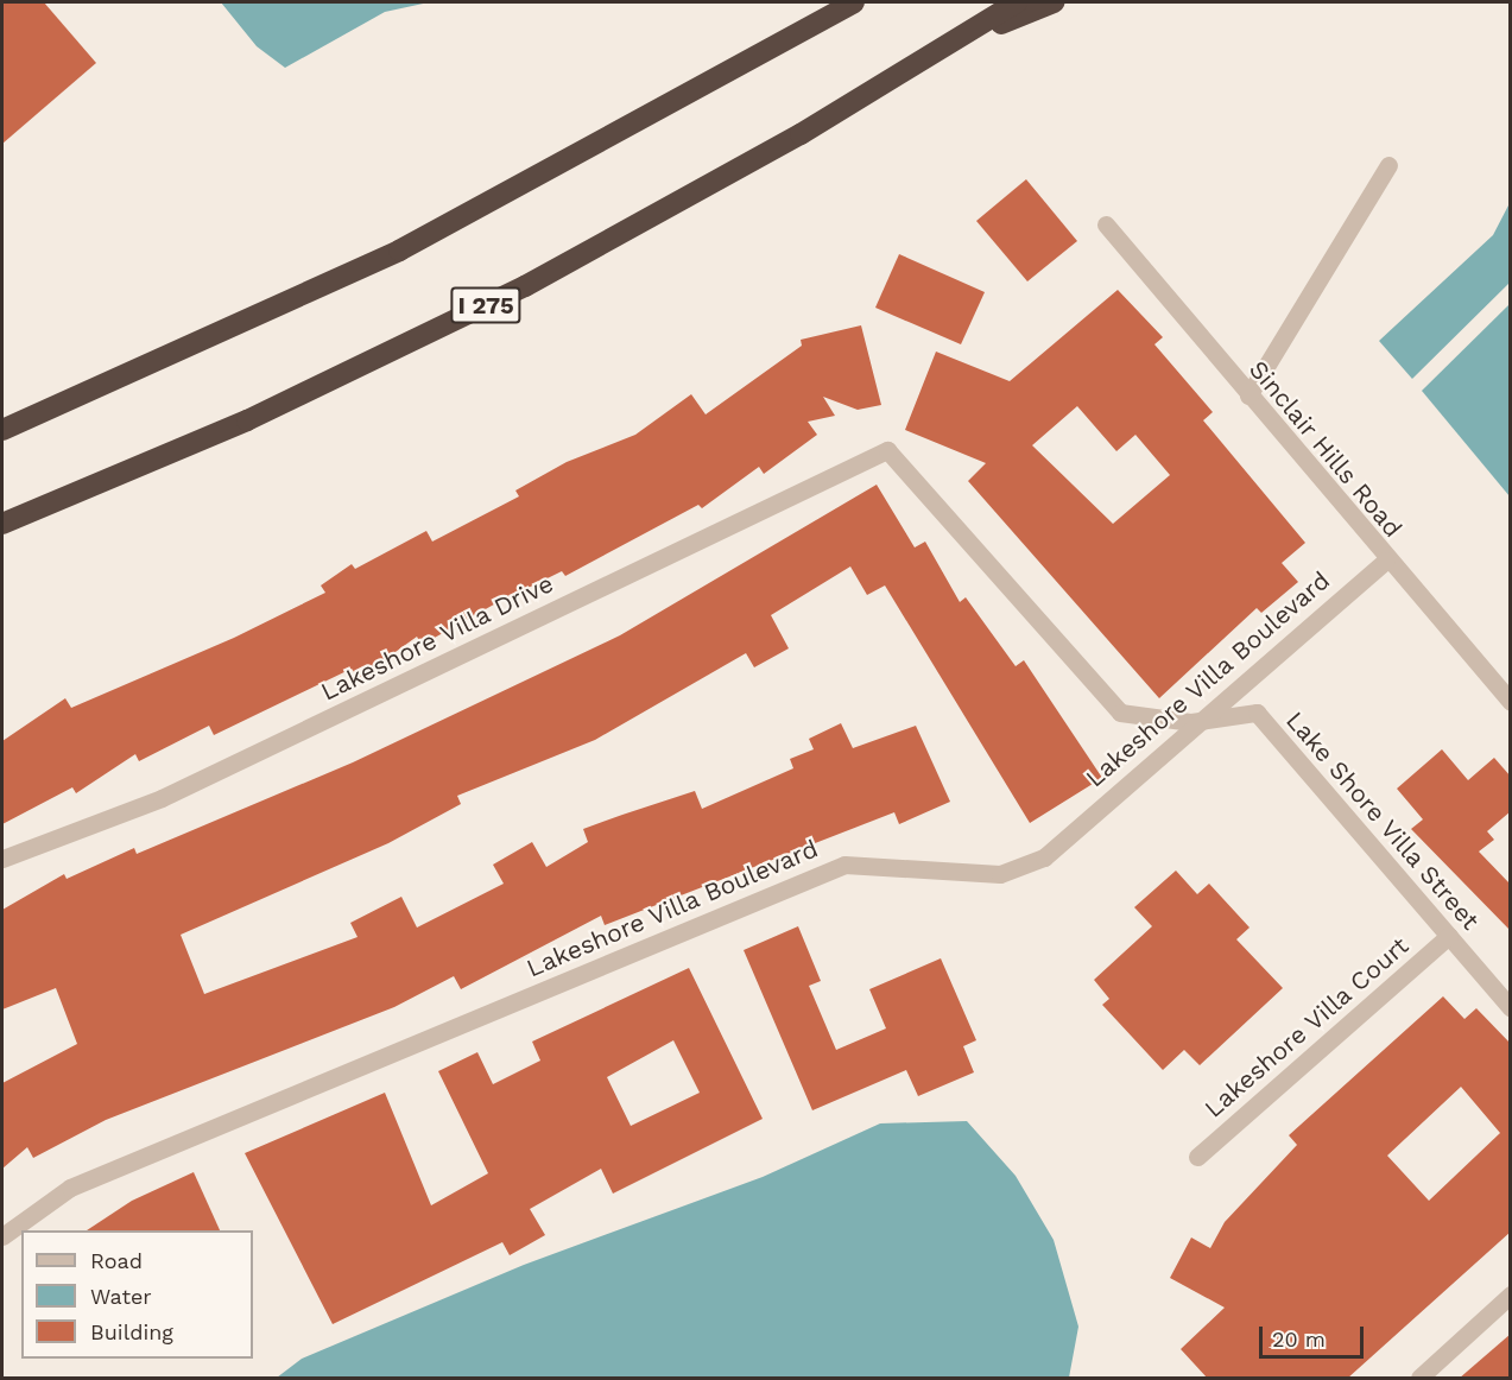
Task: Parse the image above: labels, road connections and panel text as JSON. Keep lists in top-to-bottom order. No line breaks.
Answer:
{"streets":{"highway":["I 275"],"street":["Sinclair Hills Road","Lakeshore Villa Drive","Lakeshore Villa Boulevard","Lake Shore Villa Street","Lakeshore Villa Court"]},"crossings":[["Sinclair Hills Road","Lakeshore Villa Boulevard"],["Lakeshore Villa Drive","Lake Shore Villa Street"],["Lakeshore Villa Boulevard","Lake Shore Villa Street"],["Lake Shore Villa Street","Lakeshore Villa Court"]],"legend":["Road","Water","Building"],"scale_bar":"20 m"}
